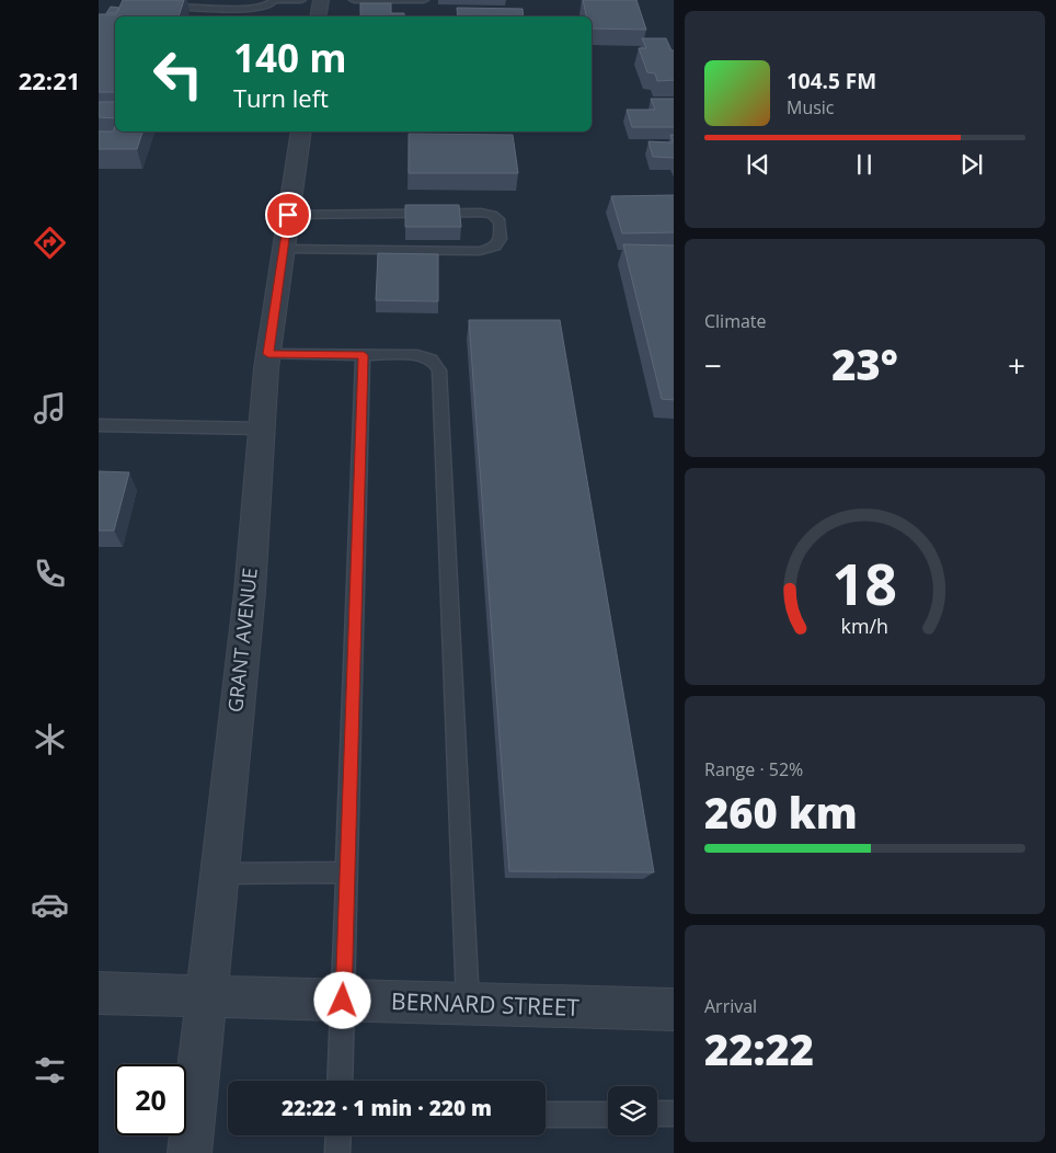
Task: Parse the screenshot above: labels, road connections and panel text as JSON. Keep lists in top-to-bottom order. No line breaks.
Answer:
{"streets":{"street":["GRANT AVENUE","BERNARD STREET"]},"crossings":[["GRANT AVENUE","BERNARD STREET"]],"page":{"tabs":"22:21","turn":["140 m","Turn left"],"song":["104.5 FM","Music"],"tile":["Climate",["Range · 52%","260 km"],["Arrival","22:22"]],"heat":["−","23°","+"],"limit":"20","trip":"22:22 · 1 min · 220 m","gauge":["18","km/h"]}}
